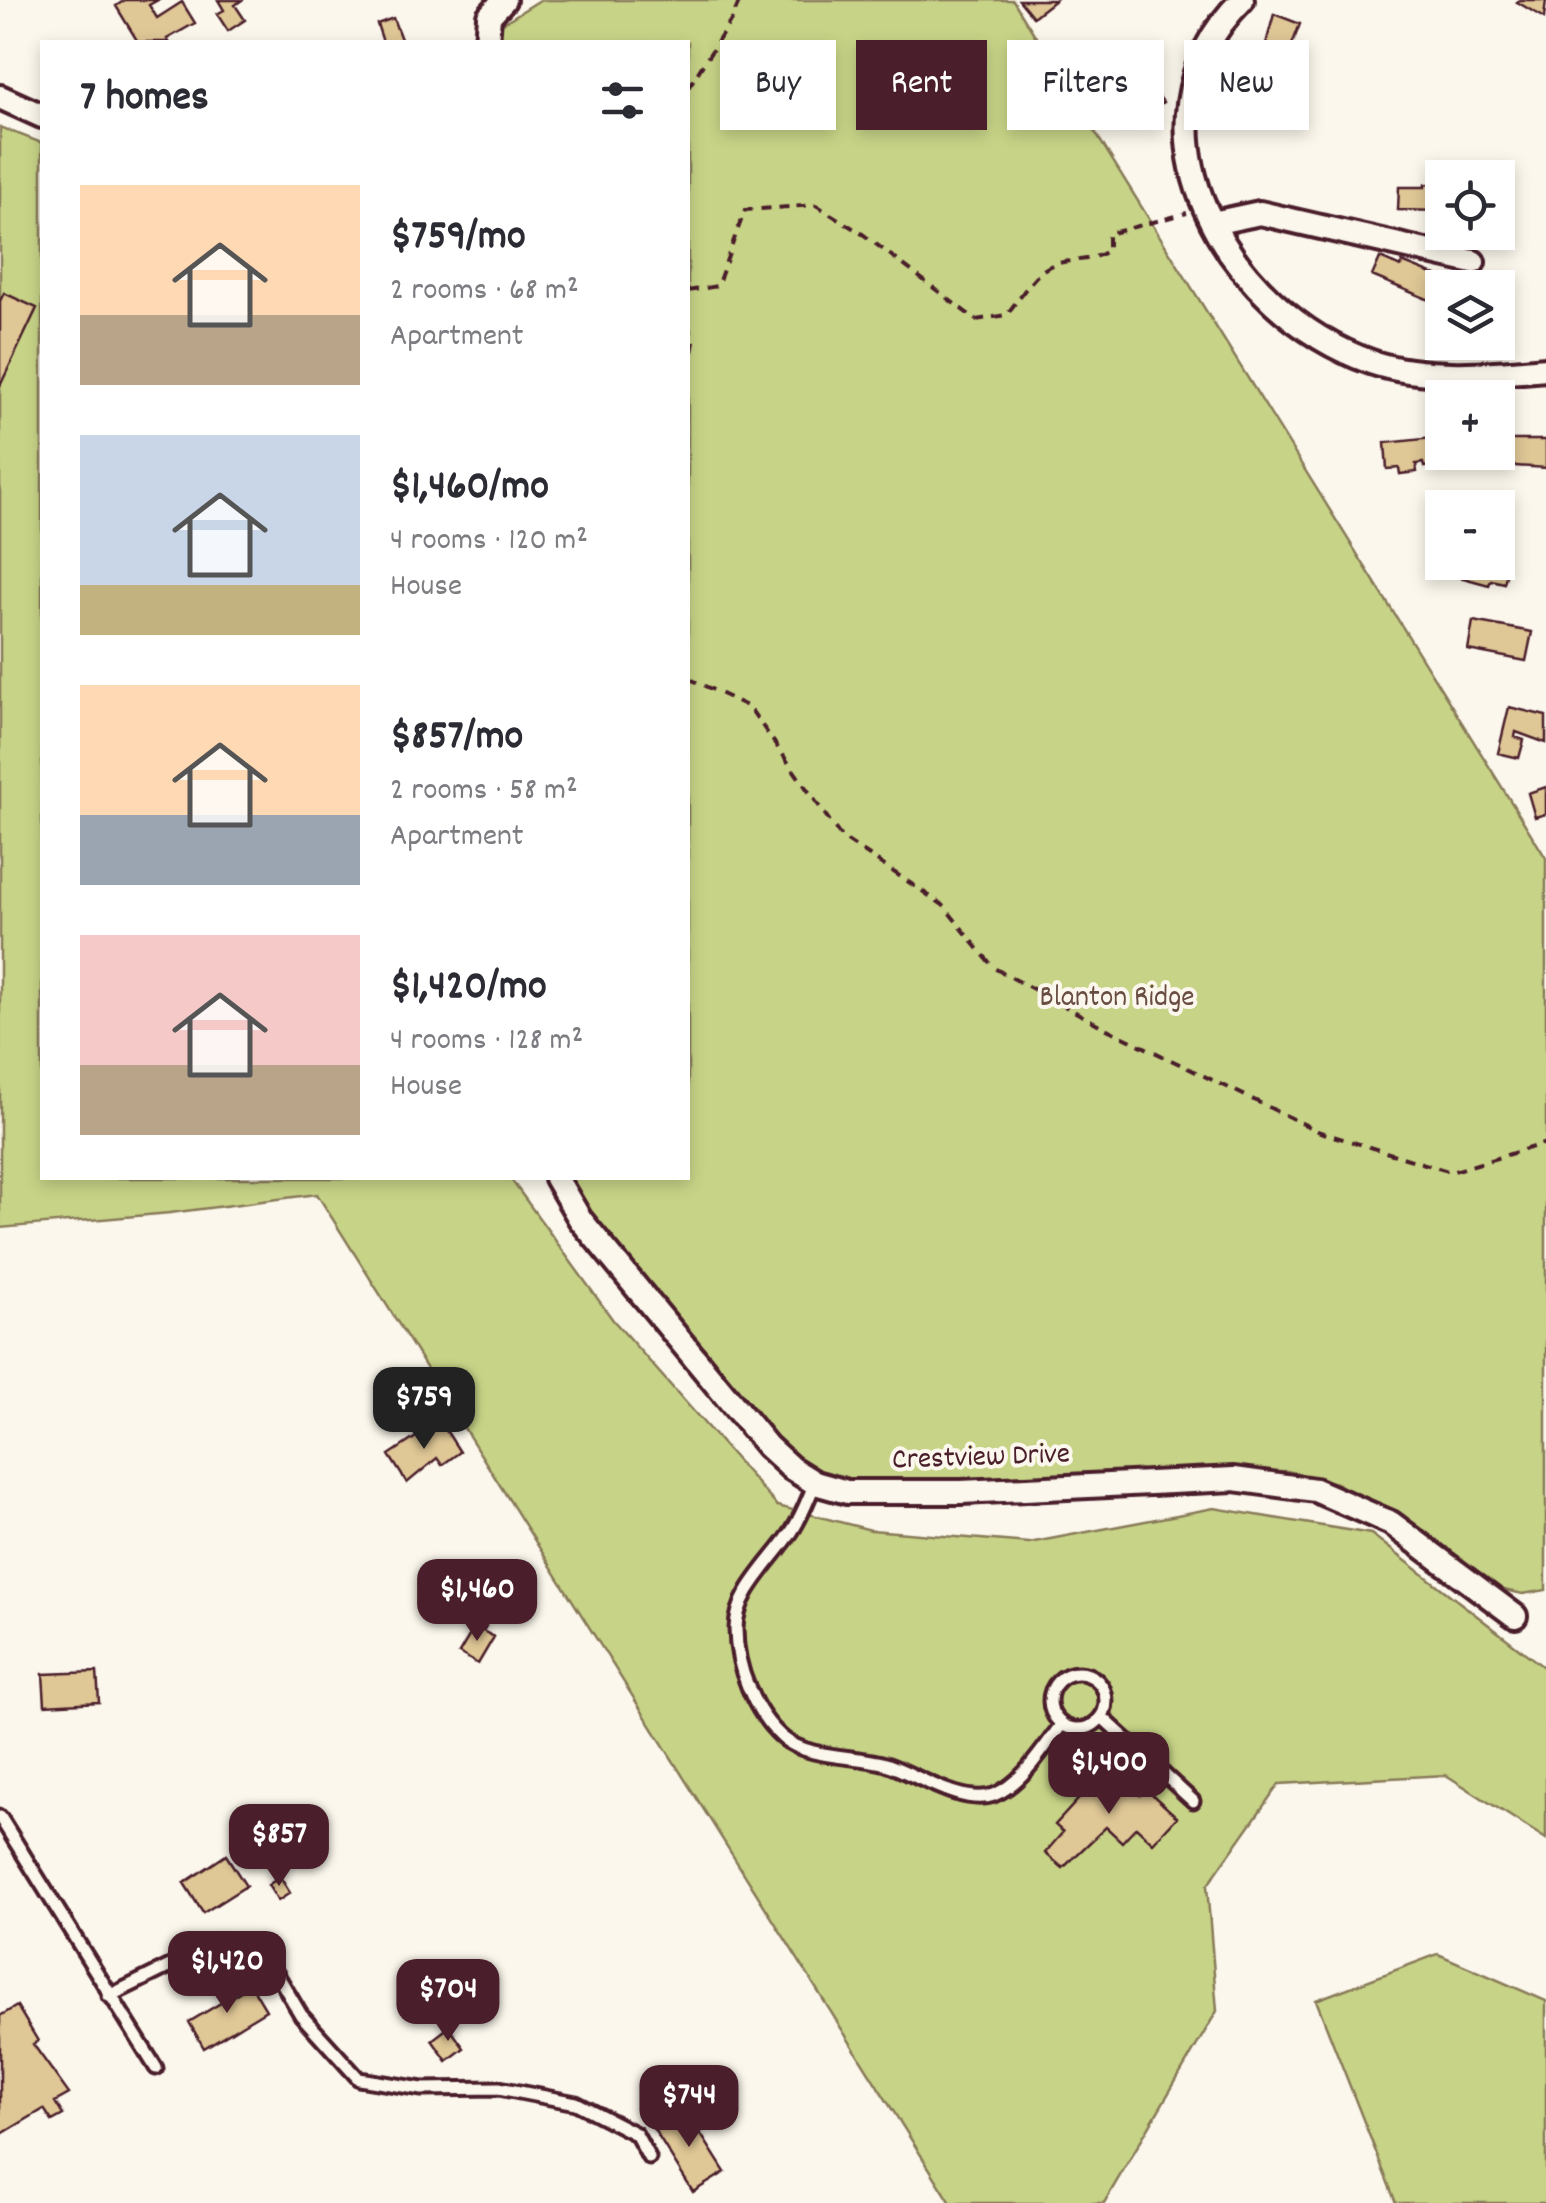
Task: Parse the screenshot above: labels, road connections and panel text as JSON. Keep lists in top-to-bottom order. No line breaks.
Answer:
{"streets":{"street":["Crestview Drive"]},"parks":["Blanton Ridge"],"page":{"chip":["Buy","Rent","Filters","New"],"heading":"7 homes","map_buttons":["+","−"],"list":[{"name":"$759/mo","note":"2 rooms · 68 m² · Apartment"},{"name":"$1,460/mo","note":"4 rooms · 120 m² · House"},{"name":"$857/mo","note":"2 rooms · 58 m² · Apartment"},{"name":"$1,420/mo","note":"4 rooms · 128 m² · House"}],"price":["$759","$1,460","$1,400","$857","$1,420","$704","$744"]}}
